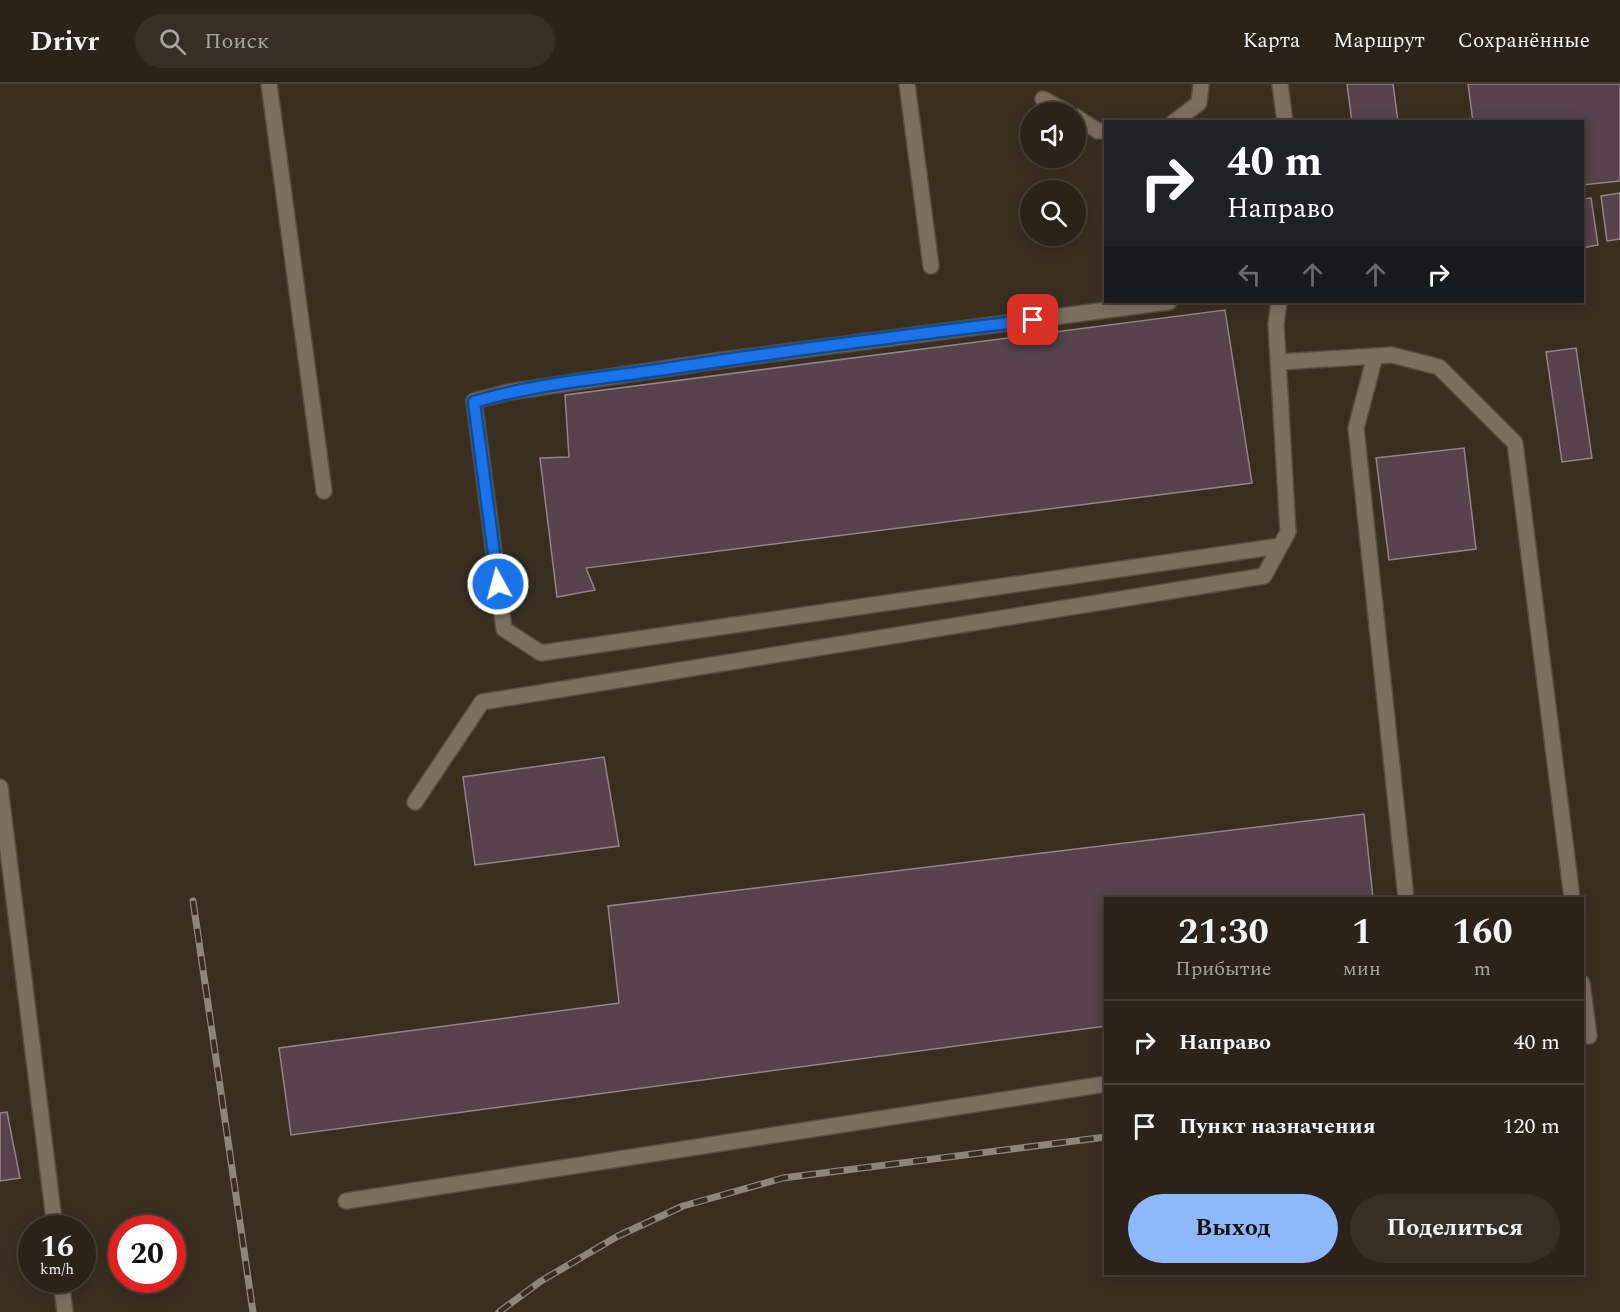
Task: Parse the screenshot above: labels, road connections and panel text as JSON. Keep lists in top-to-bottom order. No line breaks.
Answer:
{"page":{"header":"Drivr","search":"Поиск","nav":["Карта","Маршрут","Сохранённые"],"turn":["40 m","Направо"],"eta":["21:30","Прибытие","1","мин","160","m"],"list":[{"name":"Направо","value":"40 m"},{"name":"Пункт назначения","value":"120 m"}],"buttons":["Выход","Поделиться"],"speed":"16 km/h","limit":"20"}}
